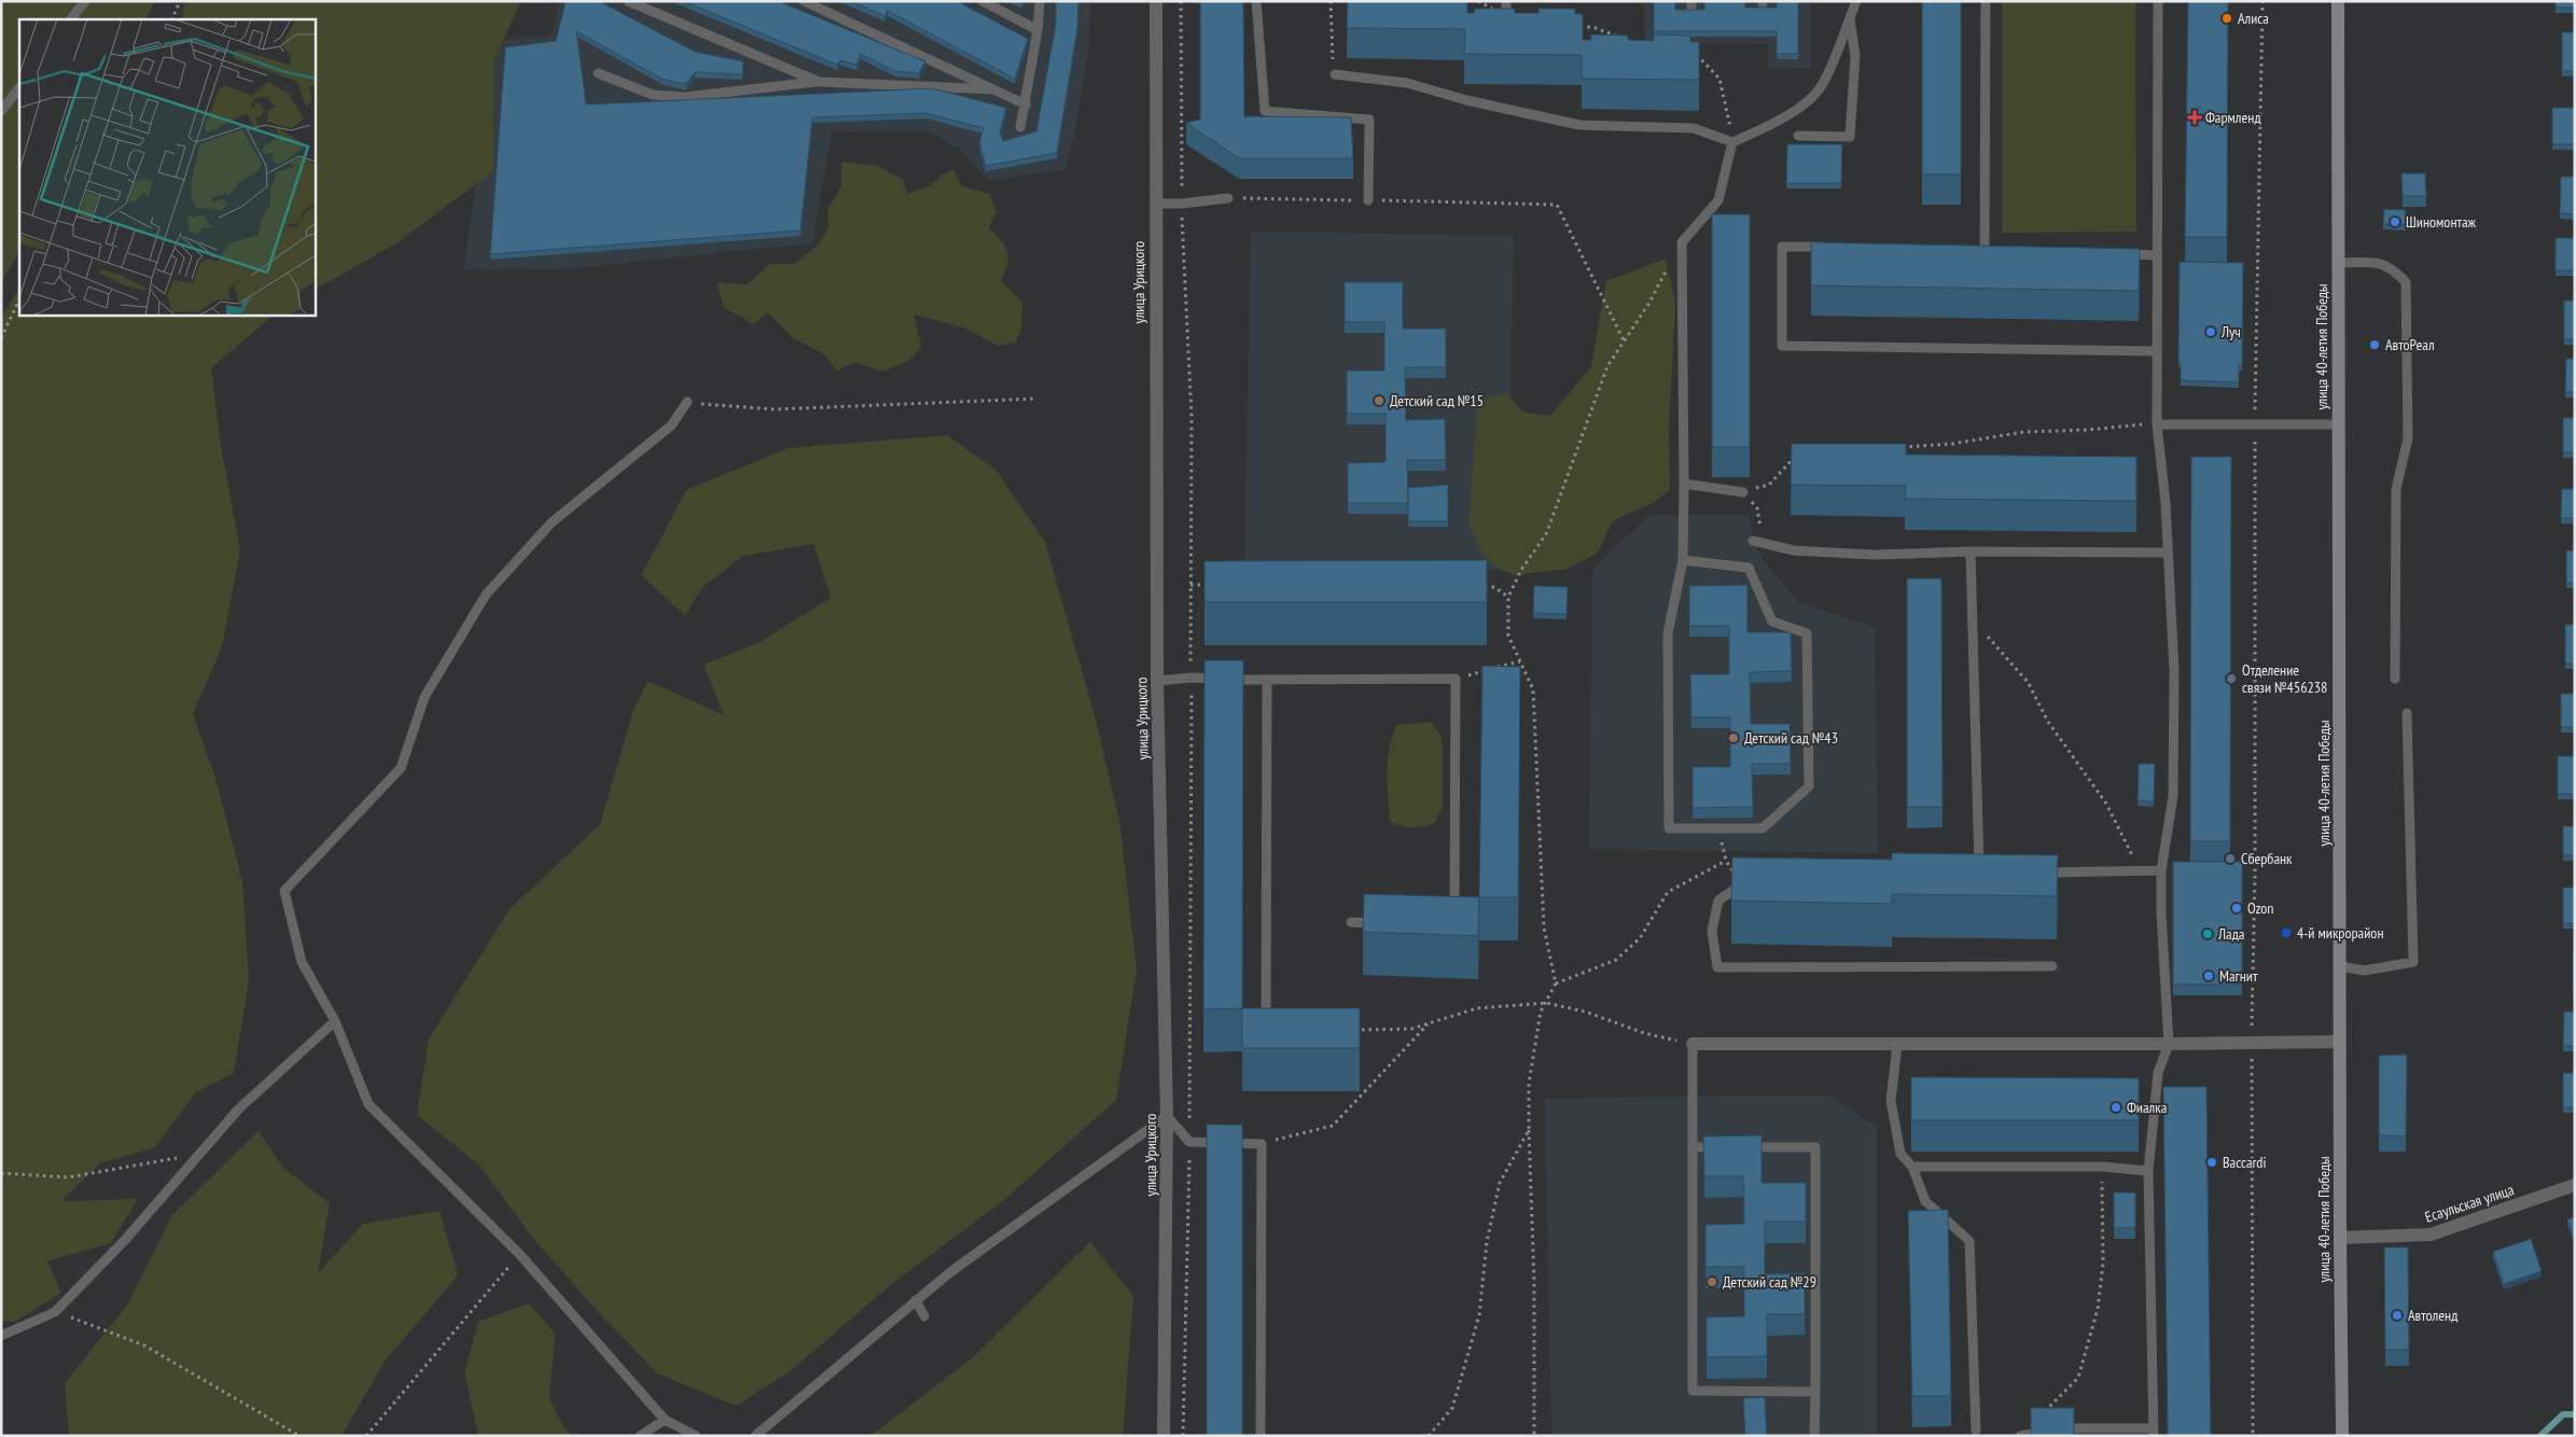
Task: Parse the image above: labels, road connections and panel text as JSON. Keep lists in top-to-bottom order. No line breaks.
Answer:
{"streets":{"main road":["улица 40-летия Победы"],"street":["улица Урицкого","Есаульская улица"]},"crossings":[["улица 40-летия Победы","Есаульская улица"]],"places":{"other":["Алиса","Шиномонтаж","Луч","AвтоРеал","Детский сад №15","Отделение связи №456238","Детский сад №43","Сбербанк","Ozon","Лада","Магнит","Фиалка","Baccardi","Детский сад №29","Автоленд"],"health":["Фармленд"],"transit":["4-й микрорайон"]}}
